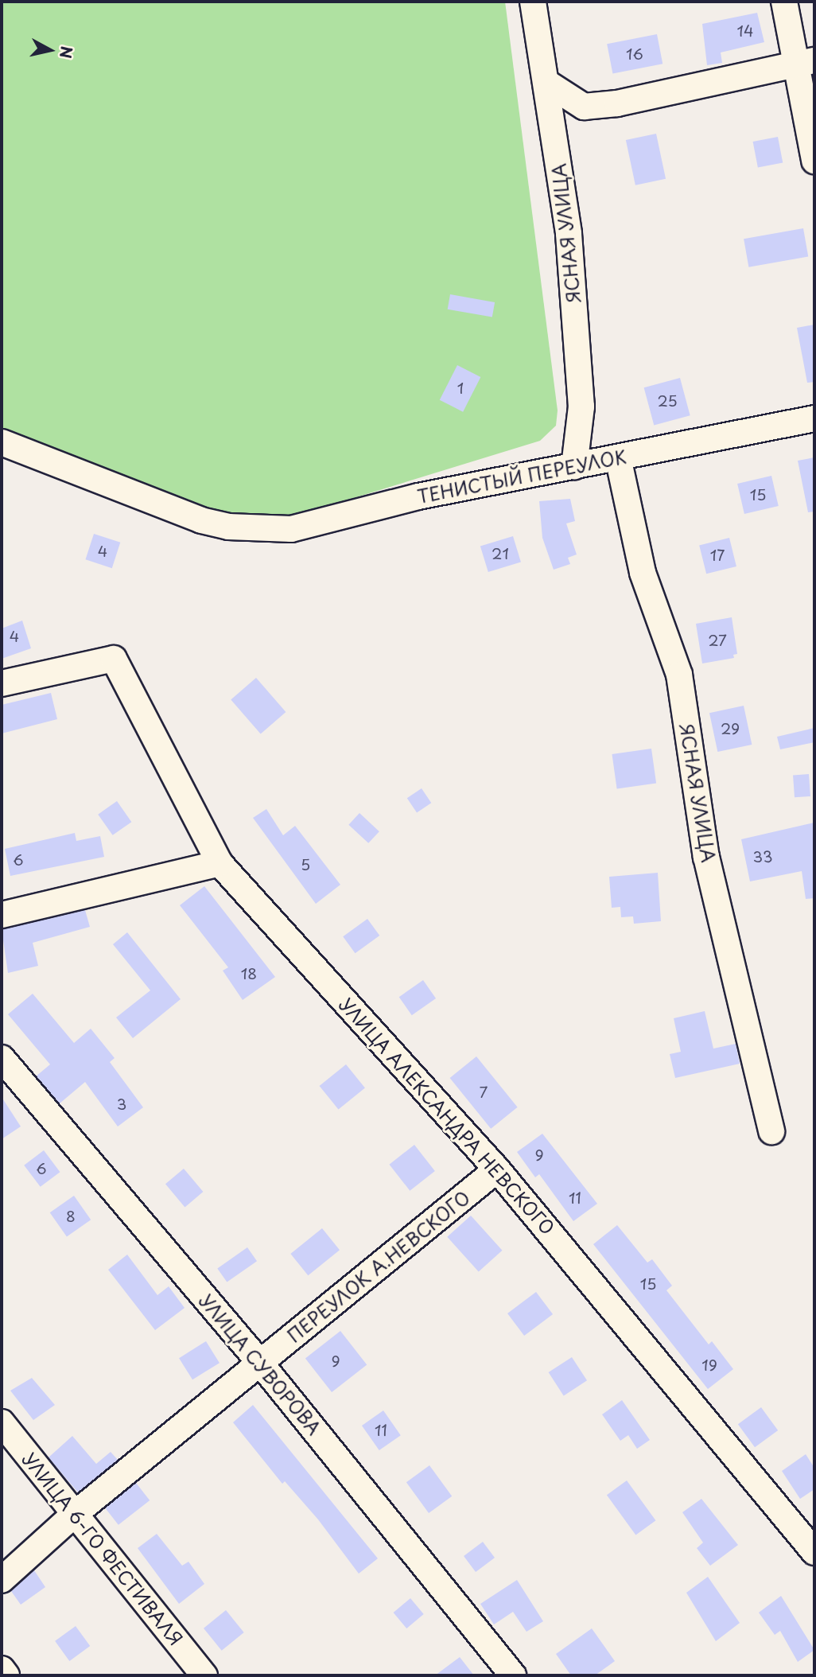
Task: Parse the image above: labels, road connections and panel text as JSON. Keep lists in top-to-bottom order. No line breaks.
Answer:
{"streets":{"street":["ЯСНАЯ УЛИЦА","ТЕНИСТЫЙ ПЕРЕУЛОК","УЛИЦА АЛЕКСАНДРА НЕВСКОГО","ПЕРЕУЛОК А.НЕВСКОГО","УЛИЦА СУВОРОВА","УЛИЦА 6-ГО ФЕСТИВАЛЯ"]},"crossings":[["ЯСНАЯ УЛИЦА","ТЕНИСТЫЙ ПЕРЕУЛОК"],["УЛИЦА АЛЕКСАНДРА НЕВСКОГО","ПЕРЕУЛОК А.НЕВСКОГО"],["ПЕРЕУЛОК А.НЕВСКОГО","УЛИЦА СУВОРОВА"],["ПЕРЕУЛОК А.НЕВСКОГО","УЛИЦА 6-ГО ФЕСТИВАЛЯ"]],"house_numbers":["14","16","1","25","15","4","21","17","4","27","29","33","6","5","18","7","3","9","6","11","8","15","9","19","11"],"north":"right"}
